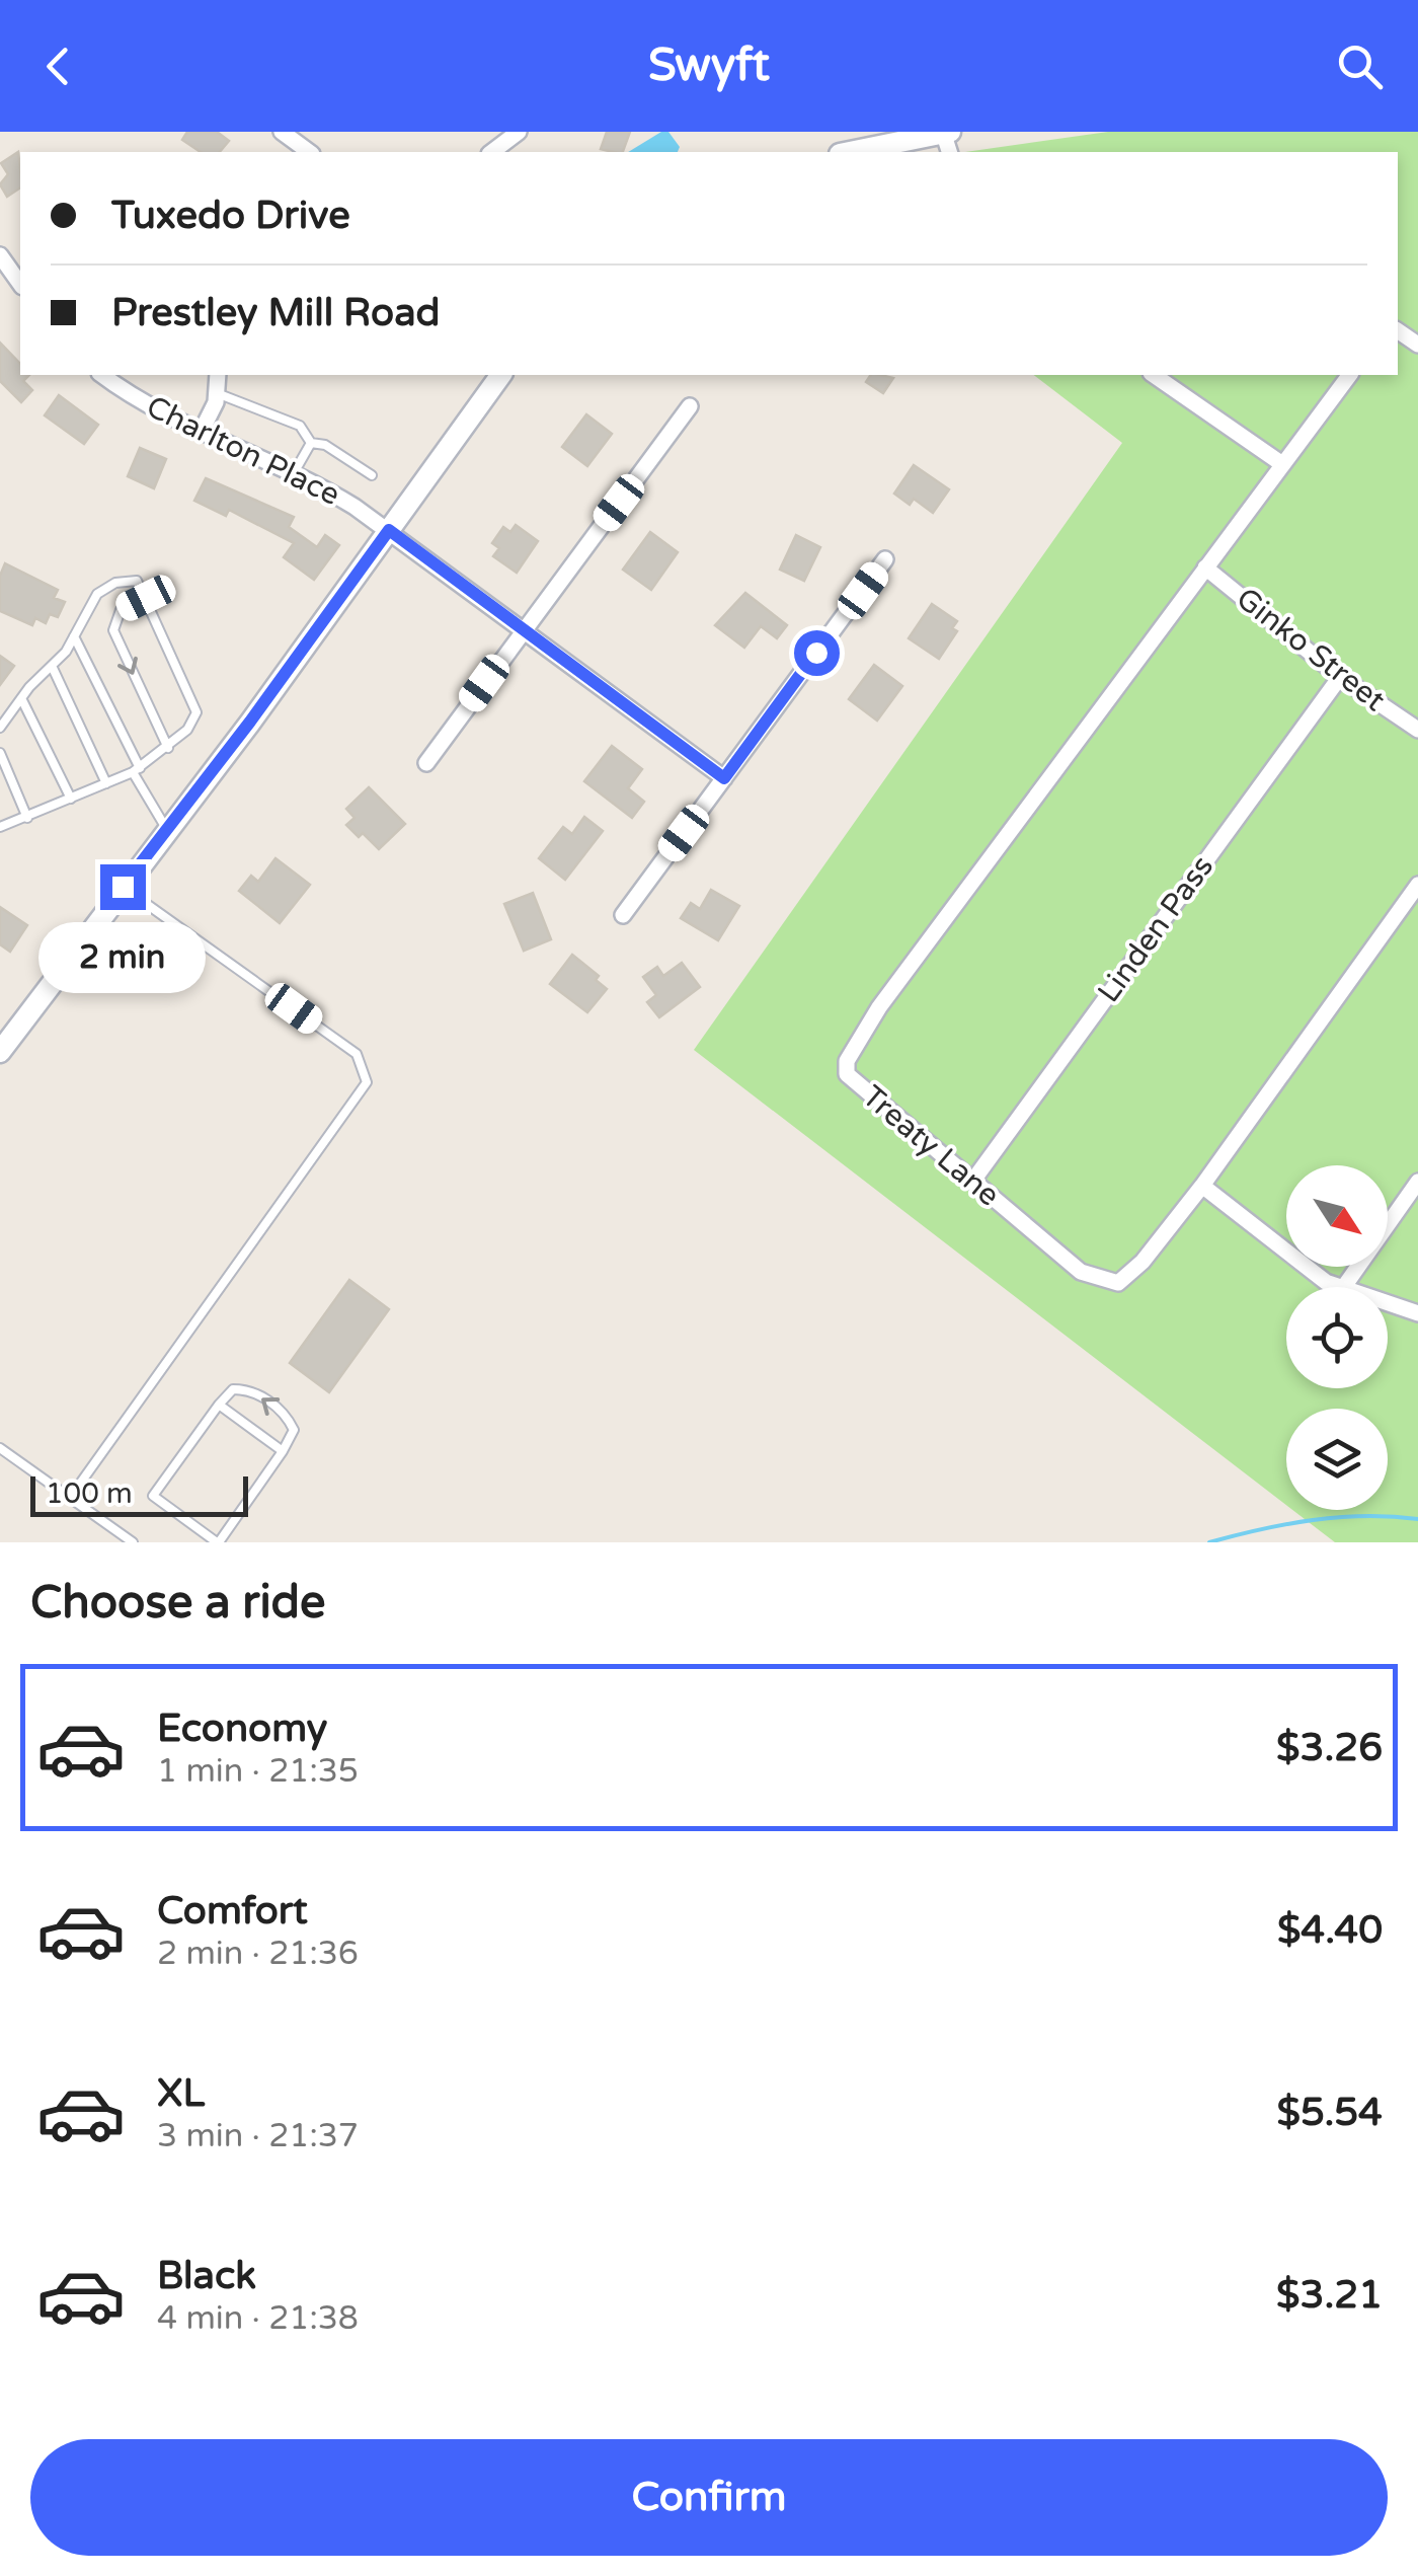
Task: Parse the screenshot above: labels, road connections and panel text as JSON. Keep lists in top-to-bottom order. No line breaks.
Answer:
{"streets":{"street":["Charlton Place","Ginko Street","Linden Pass","Treaty Lane"]},"crossings":[["Ginko Street","Linden Pass"],["Ginko Street","Treaty Lane"],["Linden Pass","Treaty Lane"]],"scale_bar":"100 m","north":"bottom right","page":{"header":"Swyft","banner":["Tuxedo Drive","Prestley Mill Road"],"bubble":"2 min","scale":"100 m","heading":"Choose a ride","list":[{"name":"Economy","note":"1 min · 21:35","value":"$3.26"},{"name":"Comfort","note":"2 min · 21:36","value":"$4.40"},{"name":"XL","note":"3 min · 21:37","value":"$5.54"},{"name":"Black","note":"4 min · 21:38","value":"$3.21"}],"buttons":"Confirm"}}
